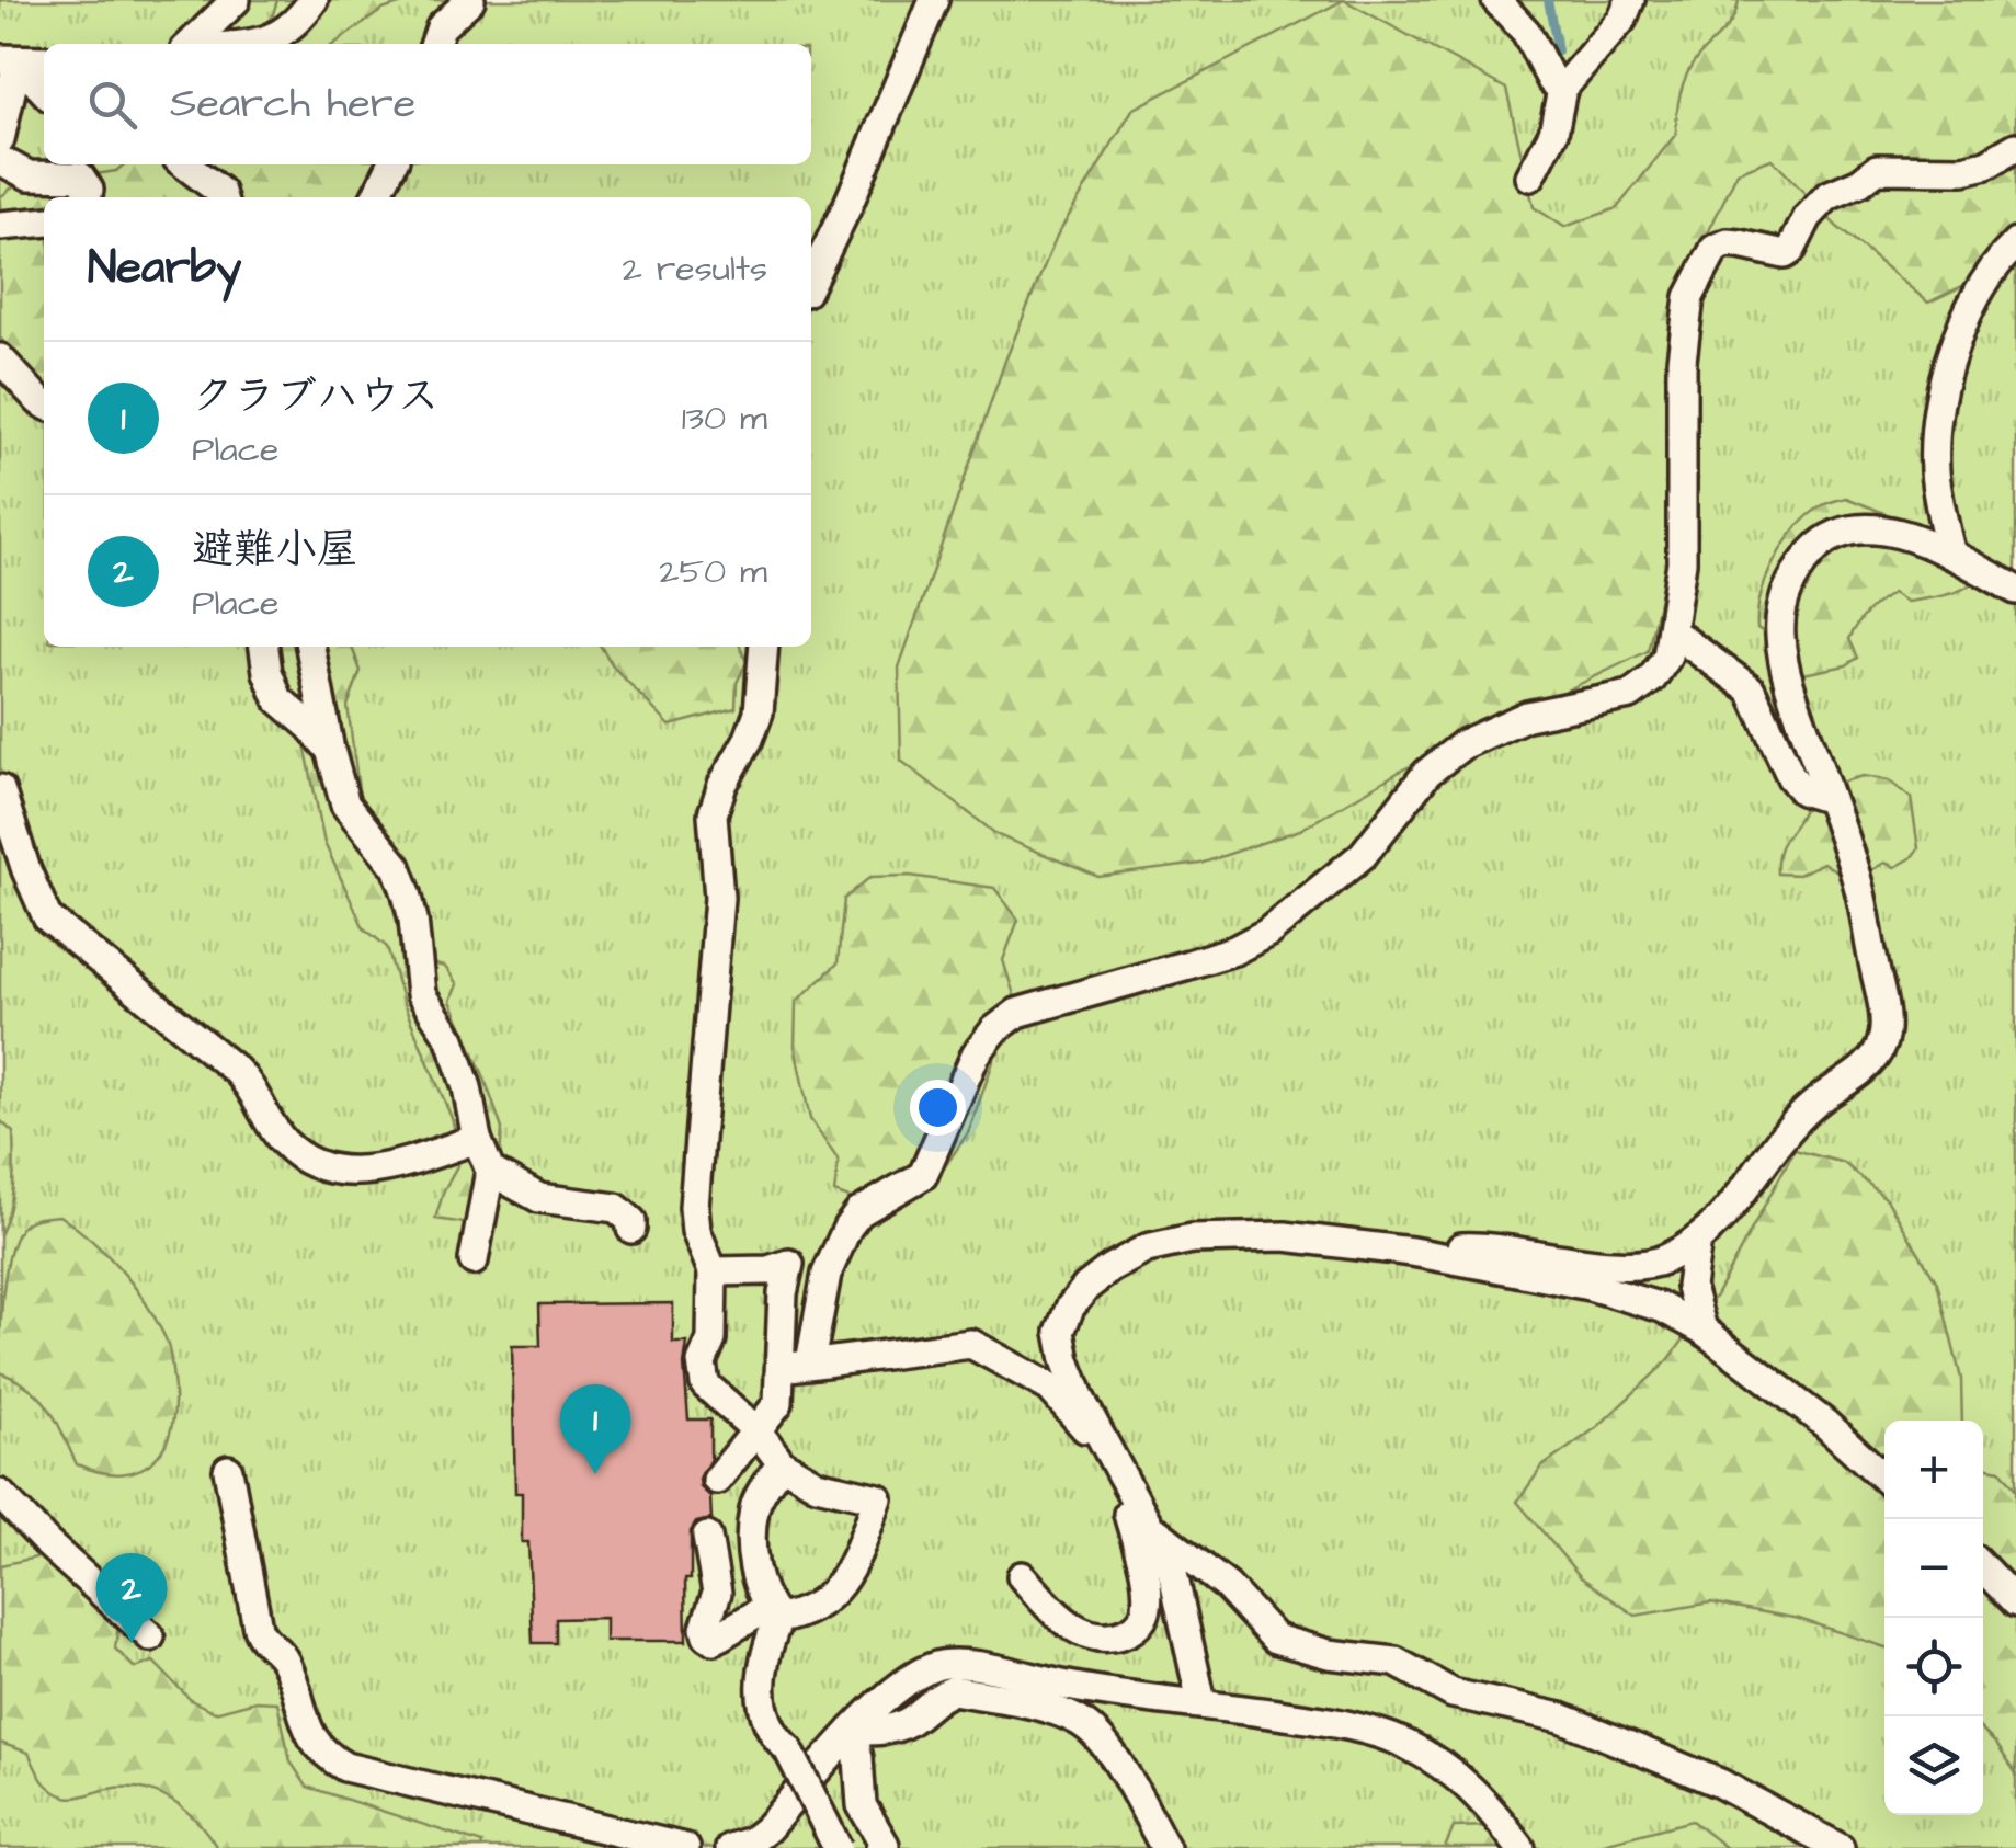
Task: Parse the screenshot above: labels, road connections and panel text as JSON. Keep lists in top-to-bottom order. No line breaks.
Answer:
{"page":{"search":"Search here","heading":["Nearby","2 results"],"list":[{"mark":"1","name":"クラブハウス","note":"Place","value":"130 m"},{"mark":"2","name":"避難小屋","note":"Place","value":"250 m"}],"pins":["1","2"],"map_buttons":["+","−"]}}
